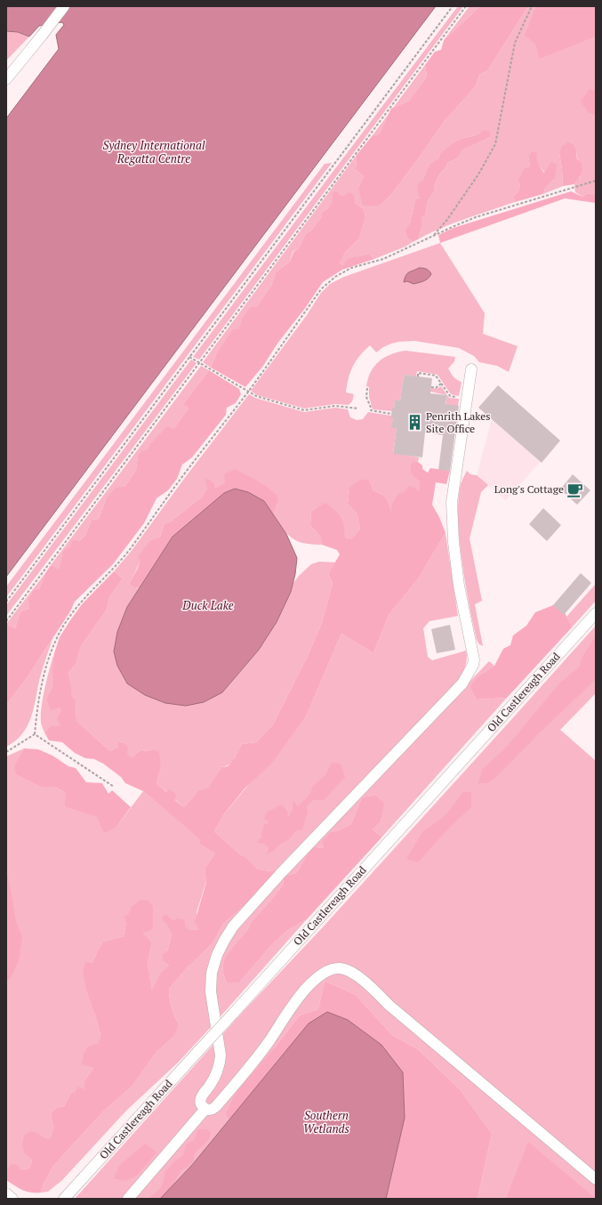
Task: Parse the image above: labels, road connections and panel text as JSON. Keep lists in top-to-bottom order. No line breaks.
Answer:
{"streets":{"street":["Old Castlereagh Road"]},"water":["Sydney International Regatta Centre","Duck Lake","Southern Wetlands"],"places":{"building":["Penrith Lakes Site Office"],"cafe":["Long's Cottage"]}}
